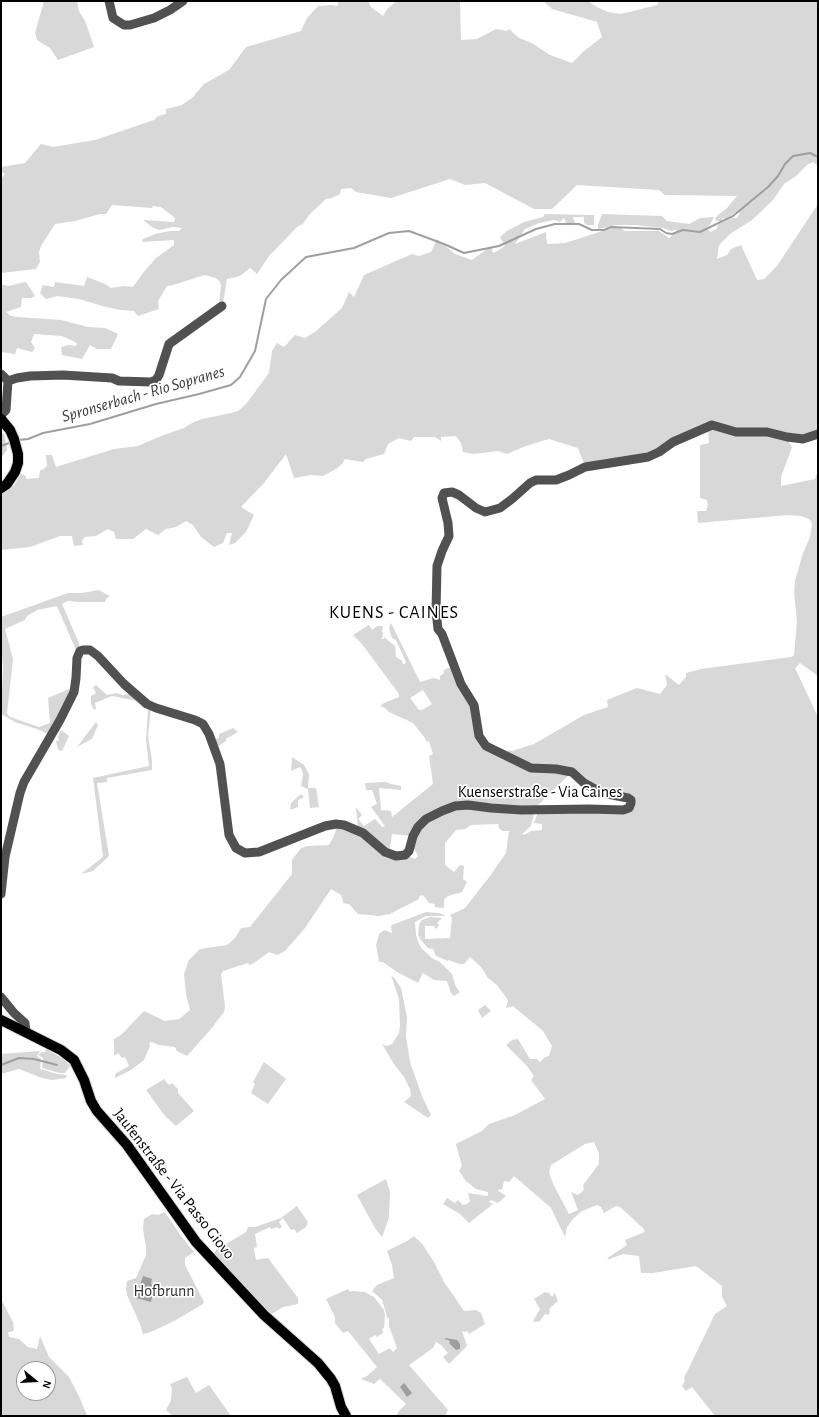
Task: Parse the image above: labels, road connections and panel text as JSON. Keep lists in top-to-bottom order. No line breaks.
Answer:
{"streets":{"main road":["Jaufenstraße - Via Passo Giovo"],"street":["Kuenserstraße - Via Caines"]},"districts":["KUENS - CAINES"],"water":["Spronserbach - Rio Sopranes"],"parks":["Hofbrunn"],"north":"right"}
